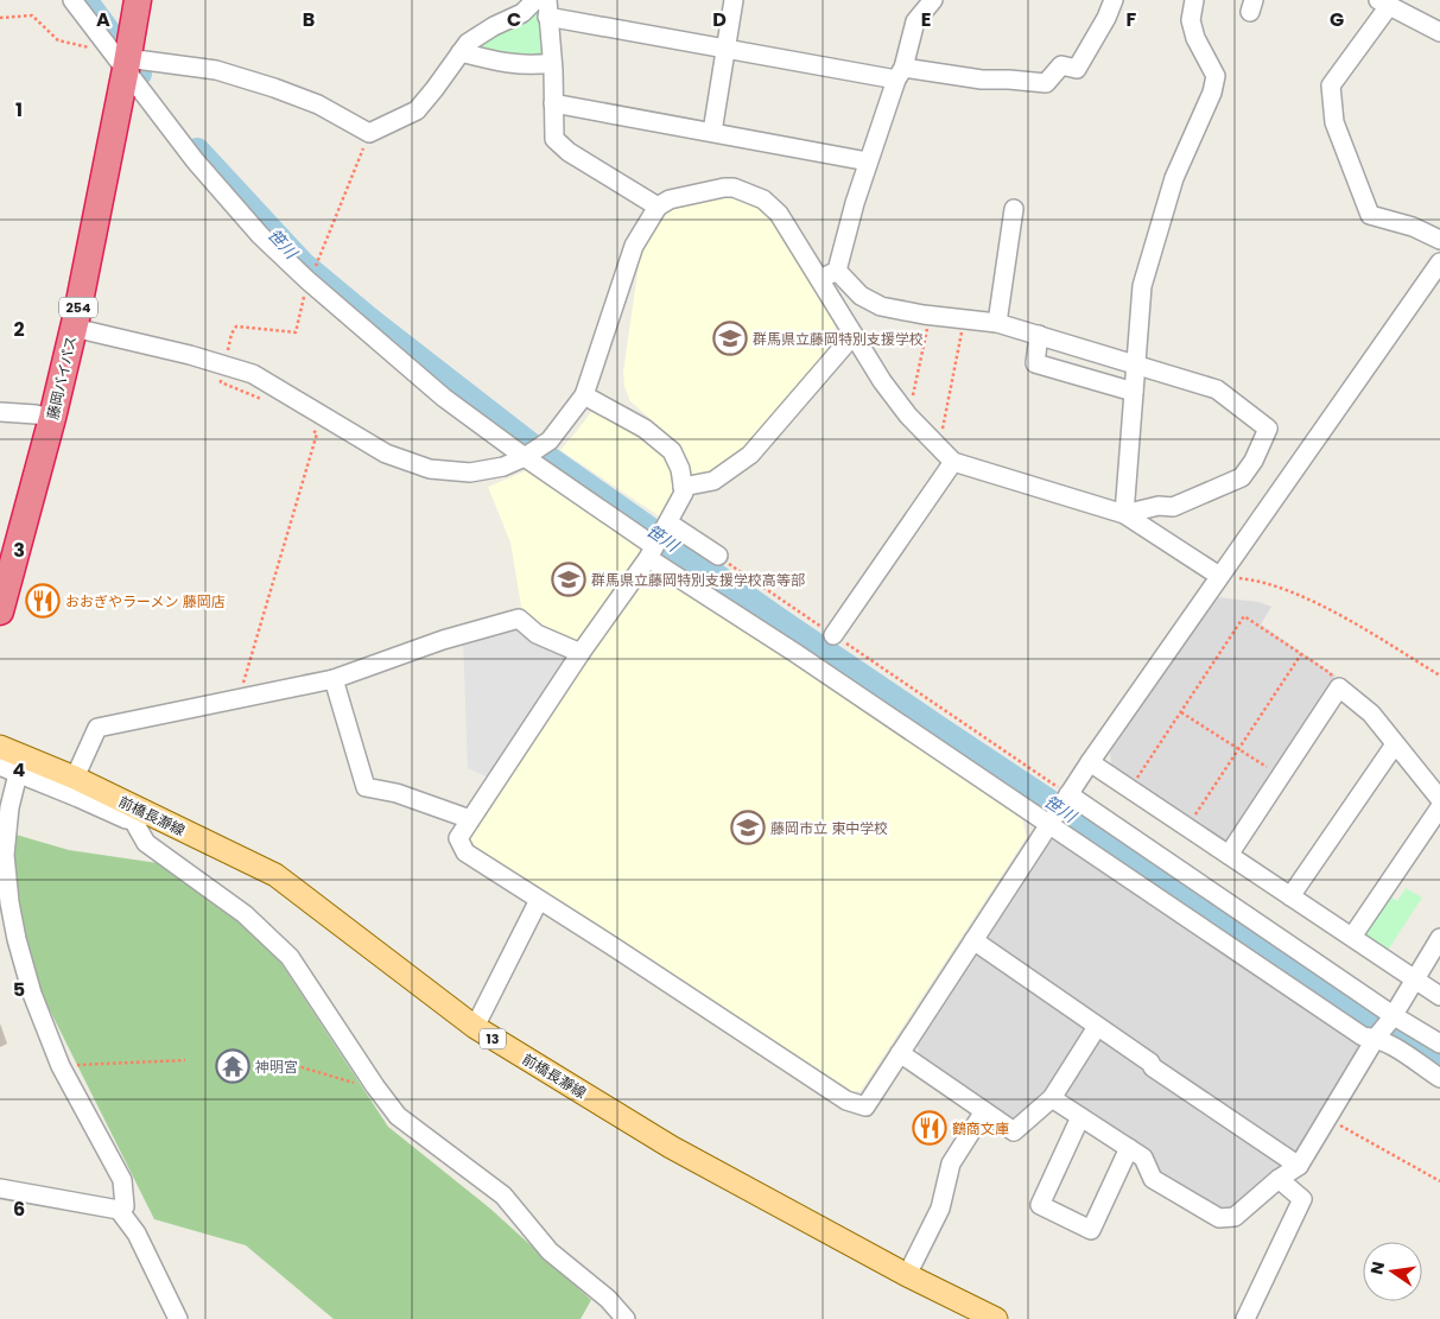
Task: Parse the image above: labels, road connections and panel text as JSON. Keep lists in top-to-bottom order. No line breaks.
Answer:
{"streets":{"highway":["254","藤岡バイパス"],"main road":["前橋長瀞線","13"]},"water":["笹川"],"places":{"school or university":["群馬県立藤岡特別支援学校","群馬県立藤岡特別支援学校高等部","藤岡市立 東中学校"],"restaurant":["おおぎやラーメン 藤岡店","鶴商文庫"],"temple":["神明宮"]},"north":"left","grid":{"columns":["A","B","C","D","E","F","G"],"rows":["1","2","3","4","5","6"]}}
